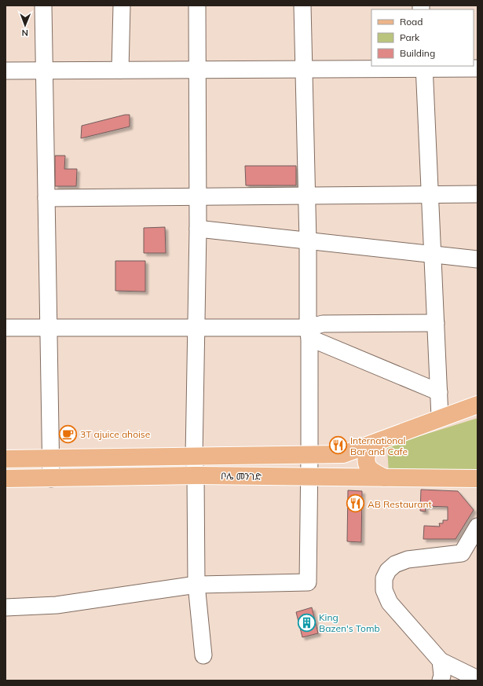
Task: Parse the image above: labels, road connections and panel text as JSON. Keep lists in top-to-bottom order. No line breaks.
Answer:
{"streets":{"main road":["ቦሌ መንገድ"]},"places":{"cafe":["3T ajuice ahoise"],"restaurant":["International Bar and Cafe","AB Restaurant"],"building":["King Bazen's Tomb"]},"legend":["Road","Park","Building"],"north":"bottom"}
